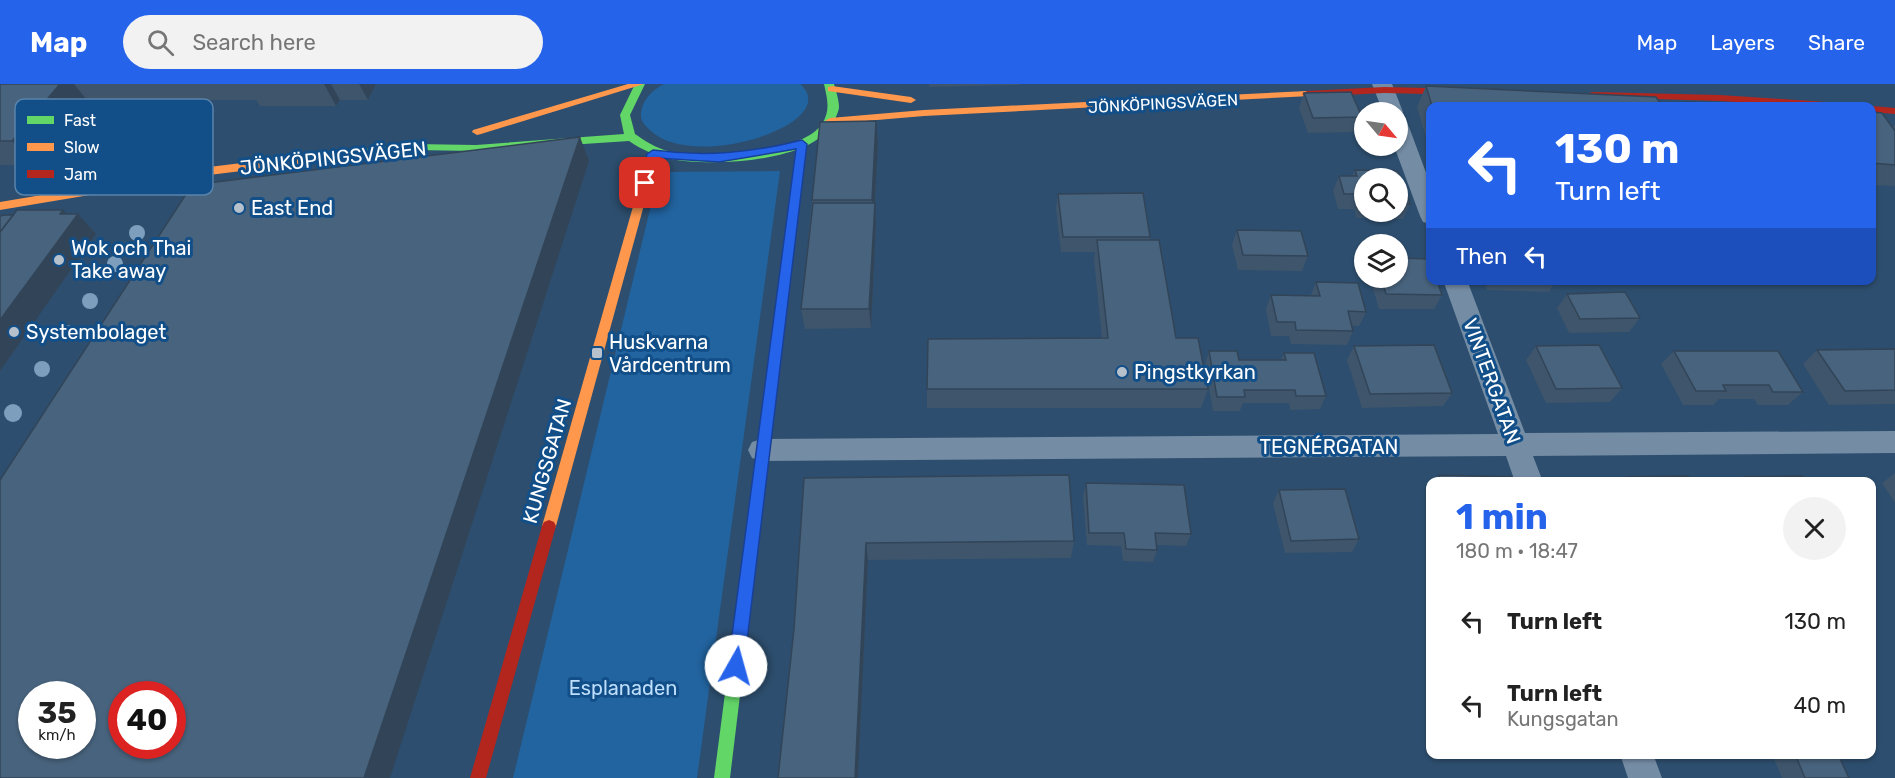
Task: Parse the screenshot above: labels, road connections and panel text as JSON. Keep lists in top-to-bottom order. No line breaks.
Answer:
{"streets":{"street":["JÖNKÖPINGSVÄGEN","VINTERGATAN","TEGNÉRGATAN","KUNGSGATAN"]},"crossings":[["VINTERGATAN","TEGNÉRGATAN"]],"parks":["Esplanaden"],"places":{"other":["East End","Wok och Thai Take away","Systembolaget","Pingstkyrkan"],"transit":["Huskvarna Vårdcentrum"]},"legend":["Fast","Slow","Jam"],"north":"bottom right","page":{"header":"Map","search":"Search here","nav":["Map","Layers","Share"],"turn":["130 m","Turn left"],"then":"Then","heading":["1 min","180 m · 18:47"],"list":[{"name":"Turn left","value":"130 m"},{"name":"Turn left","note":"Kungsgatan","value":"40 m"}],"speed":"35 km/h","limit":"40"}}
